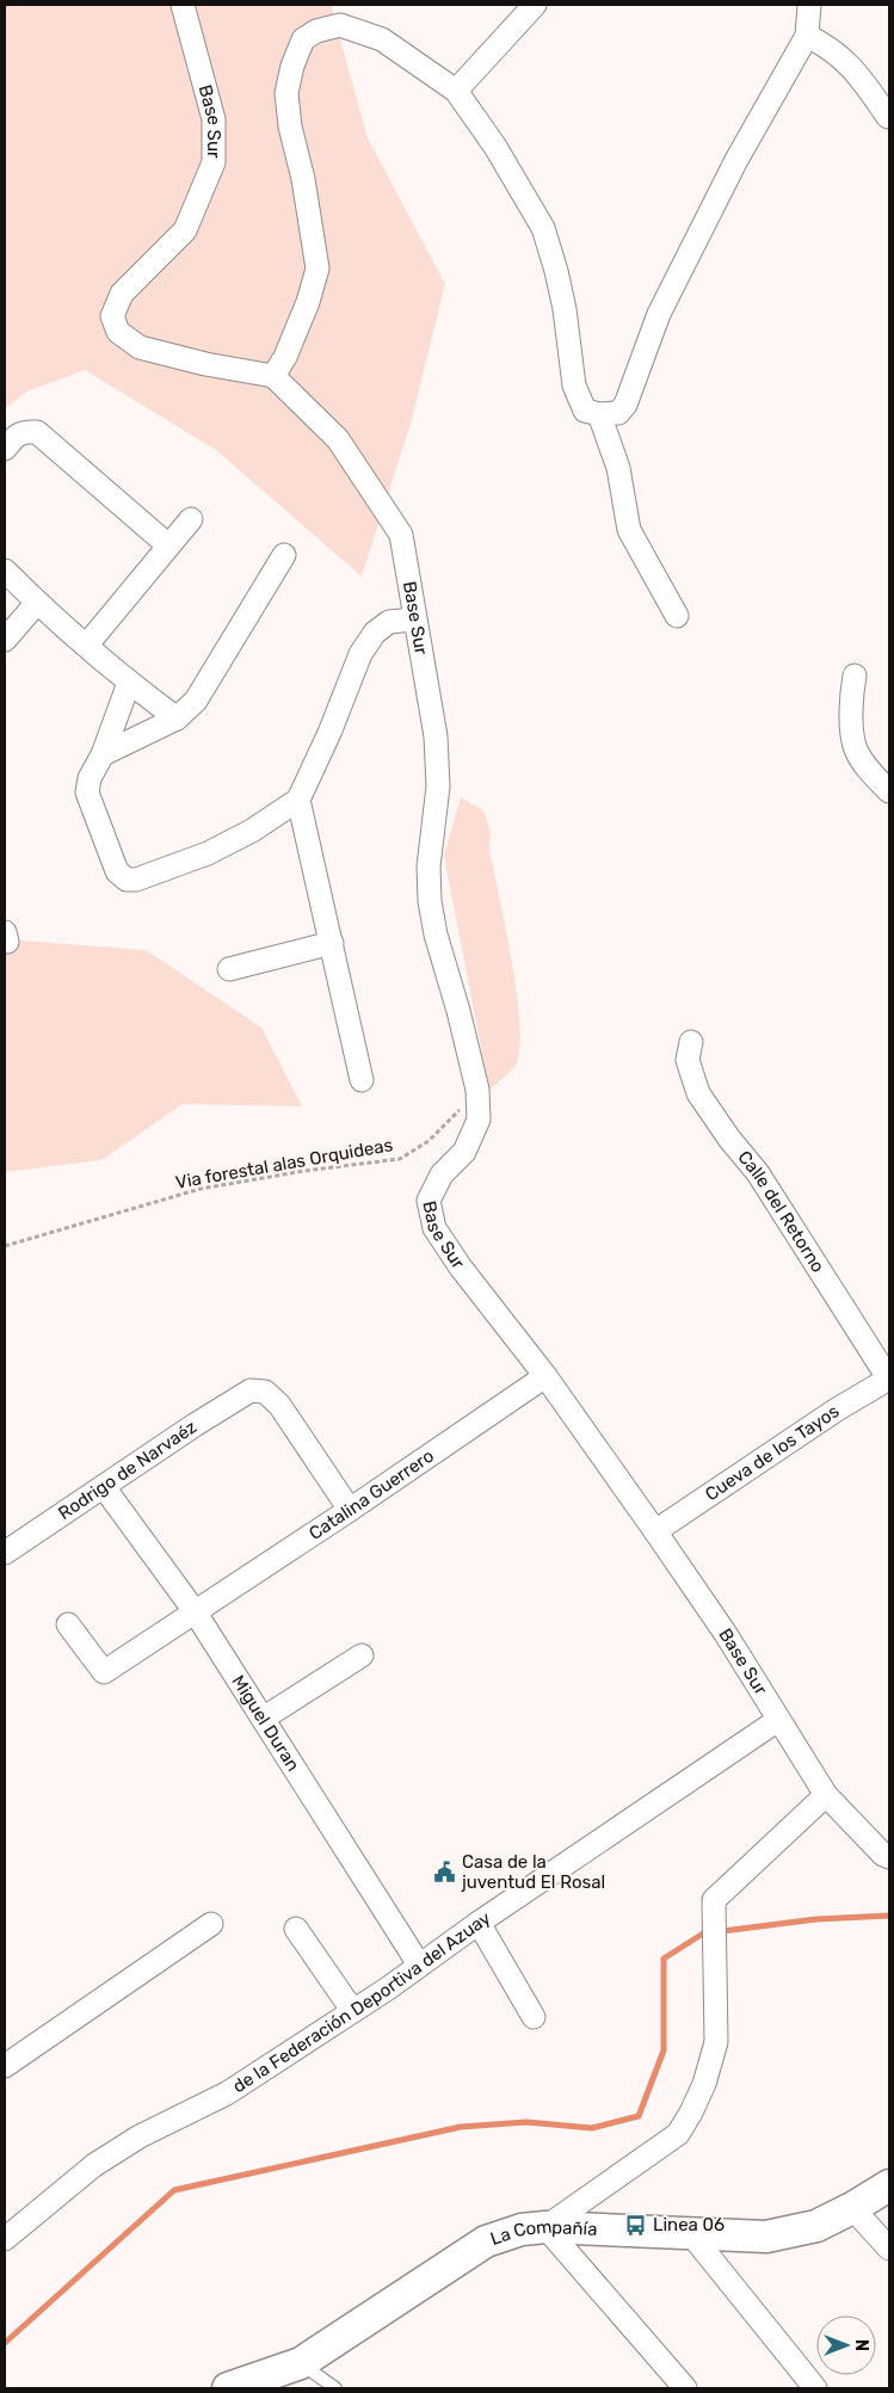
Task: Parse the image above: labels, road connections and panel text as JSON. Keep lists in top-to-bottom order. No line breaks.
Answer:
{"streets":{"street":["Base Sur","Calle del Retorno","Cueva de los Tayos","Rodrigo de Narvaéz","Catalina Guerrero","Miguel Duran","de la Federación Deportiva del Azuay","La Compañía"],"path":["Via forestal alas Orquideas"]},"crossings":[["Base Sur","Via forestal alas Orquideas"],["Base Sur","Cueva de los Tayos"],["Base Sur","Catalina Guerrero"],["Base Sur","de la Federación Deportiva del Azuay"],["Calle del Retorno","Cueva de los Tayos"],["Rodrigo de Narvaéz","Catalina Guerrero"],["Rodrigo de Narvaéz","Miguel Duran"],["Catalina Guerrero","Miguel Duran"],["Miguel Duran","de la Federación Deportiva del Azuay"]],"places":{"public building":["Casa de la juventud El Rosal"],"bus stop":["Linea 06"]},"north":"right"}
